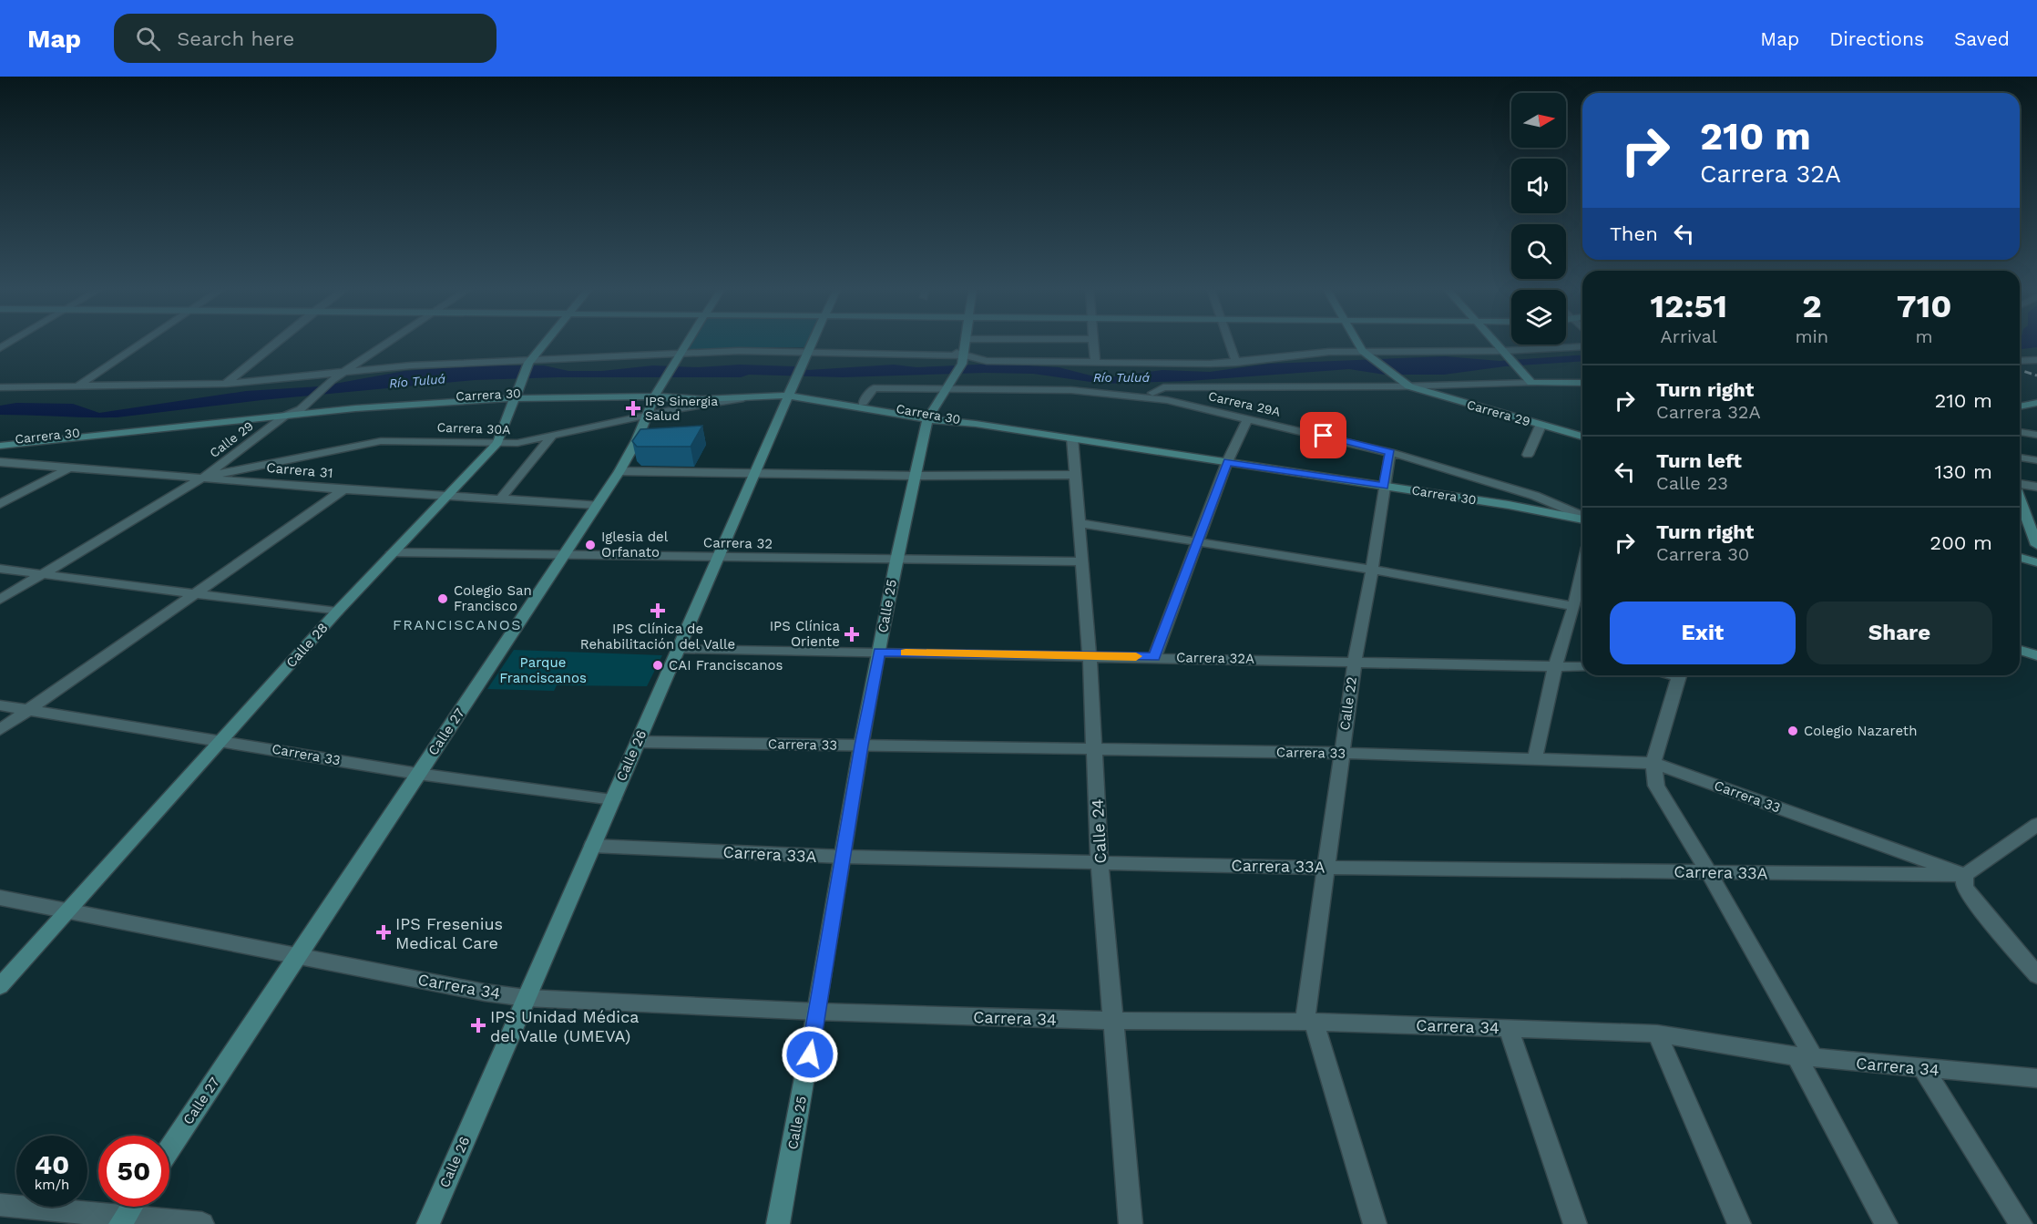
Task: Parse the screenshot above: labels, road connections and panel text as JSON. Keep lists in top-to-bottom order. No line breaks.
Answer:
{"streets":{"street":["Carrera 30","Carrera 29A","Carrera 29","Carrera 30A","Calle 29","Carrera 31","Carrera 32","Calle 25","Calle 28","Carrera 32A","Calle 22","Calle 27","Carrera 33","Calle 26","Calle 24","Carrera 33A","Carrera 34"]},"crossings":[["Carrera 30","Carrera 30A"],["Carrera 30","Calle 29"],["Carrera 30","Calle 25"],["Carrera 30","Calle 28"],["Carrera 30","Calle 22"],["Carrera 30","Calle 27"],["Carrera 30","Calle 26"],["Carrera 30","Calle 24"],["Carrera 29A","Calle 25"],["Carrera 29A","Calle 22"],["Carrera 30A","Calle 29"],["Carrera 30A","Carrera 31"],["Carrera 30A","Calle 28"],["Carrera 30A","Calle 27"],["Calle 29","Carrera 31"],["Carrera 31","Calle 28"],["Carrera 31","Calle 27"],["Carrera 32","Calle 25"],["Carrera 32","Calle 28"],["Carrera 32","Calle 27"],["Carrera 32","Calle 26"],["Carrera 32","Calle 24"],["Calle 25","Carrera 32A"],["Calle 25","Carrera 33"],["Calle 25","Carrera 33A"],["Calle 25","Carrera 34"],["Calle 28","Carrera 33"],["Calle 28","Carrera 34"],["Carrera 32A","Calle 22"],["Carrera 32A","Calle 26"],["Carrera 32A","Calle 24"],["Calle 22","Carrera 33"],["Calle 22","Carrera 33A"],["Calle 22","Carrera 34"],["Calle 27","Carrera 33"],["Calle 27","Carrera 34"],["Carrera 33","Calle 26"],["Carrera 33","Calle 24"],["Carrera 33","Carrera 33A"],["Calle 26","Carrera 33A"],["Calle 26","Carrera 34"],["Calle 24","Carrera 33A"],["Calle 24","Carrera 34"]],"districts":["FRANCISCANOS"],"water":["Río Tuluá"],"parks":["Parque Franciscanos"],"places":{"health":["IPS Sinergia Salud","IPS Clínica de Rehabilitación del Valle","IPS Clínica Oriente","IPS Fresenius Medical Care","IPS Unidad Médica del Valle (UMEVA)"],"other":["Iglesia del Orfanato","Colegio San Francisco","CAI Franciscanos","Colegio Nazareth"]},"north":"right","page":{"header":"Map","search":"Search here","nav":["Map","Directions","Saved"],"turn":["210 m","Carrera 32A"],"then":"Then","eta":["12:51","Arrival","2","min","710","m"],"list":[{"name":"Turn right","note":"Carrera 32A","value":"210 m"},{"name":"Turn left","note":"Calle 23","value":"130 m"},{"name":"Turn right","note":"Carrera 30","value":"200 m"}],"buttons":["Exit","Share"],"speed":"40 km/h","limit":"50"}}
